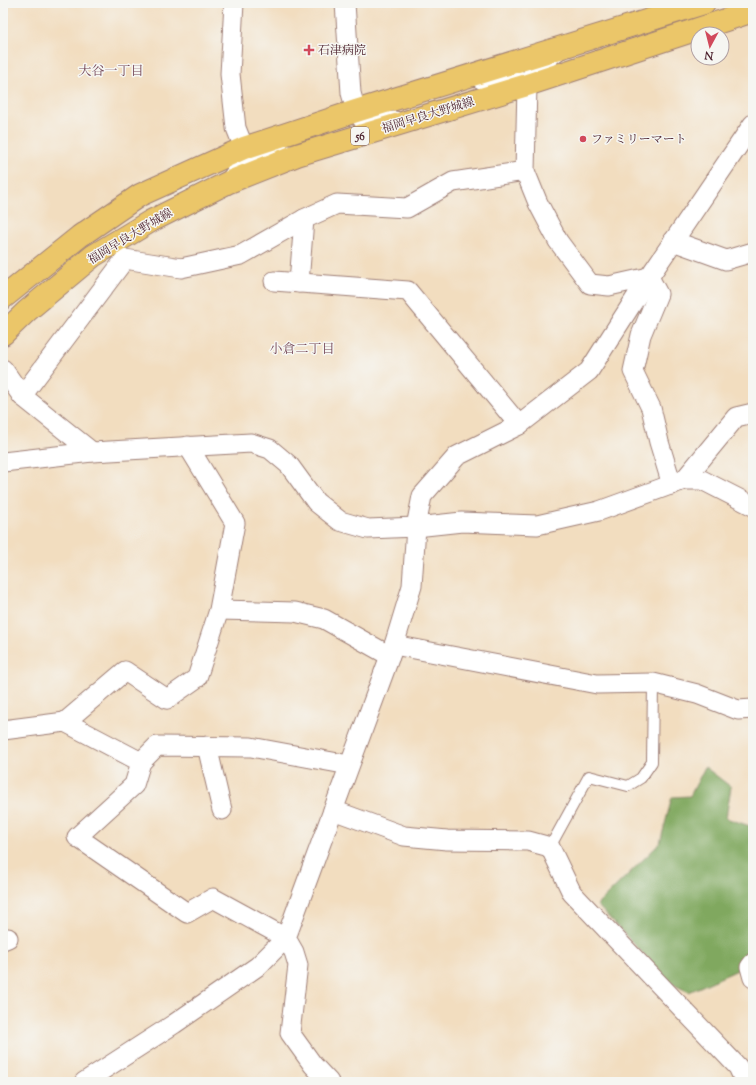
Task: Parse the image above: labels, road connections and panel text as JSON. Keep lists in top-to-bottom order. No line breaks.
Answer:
{"streets":{"main road":["福岡早良大野城線","56"]},"districts":["大谷一丁目","小倉二丁目"],"places":{"health":["石津病院"],"other":["ファミリーマート"]},"north":"bottom"}
